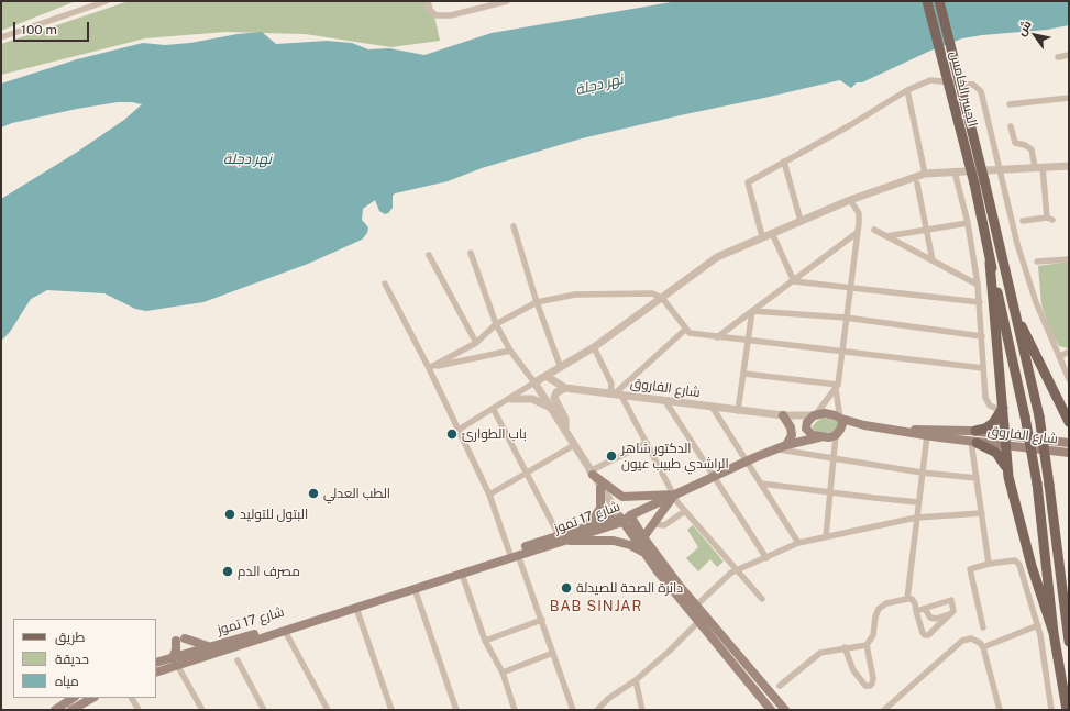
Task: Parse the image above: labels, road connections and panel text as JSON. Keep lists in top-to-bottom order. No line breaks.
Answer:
{"streets":{"main road":["الجسر الخامس","شارع الفاروق","شارع 17 تموز"]},"crossings":[["شارع الفاروق","شارع 17 تموز"]],"districts":["BAB SINJAR"],"water":["نهر دجلة"],"places":["باب الطوارئ","الدكتور شاهر الراشدي طبيب عيون","الطب العدلي","البتول للتوليد","مصرف الدم","دائرة الصحة للصيدلة"],"legend":["طريق","حديقة","مياه"],"scale_bar":"100 m","north":"top left"}
